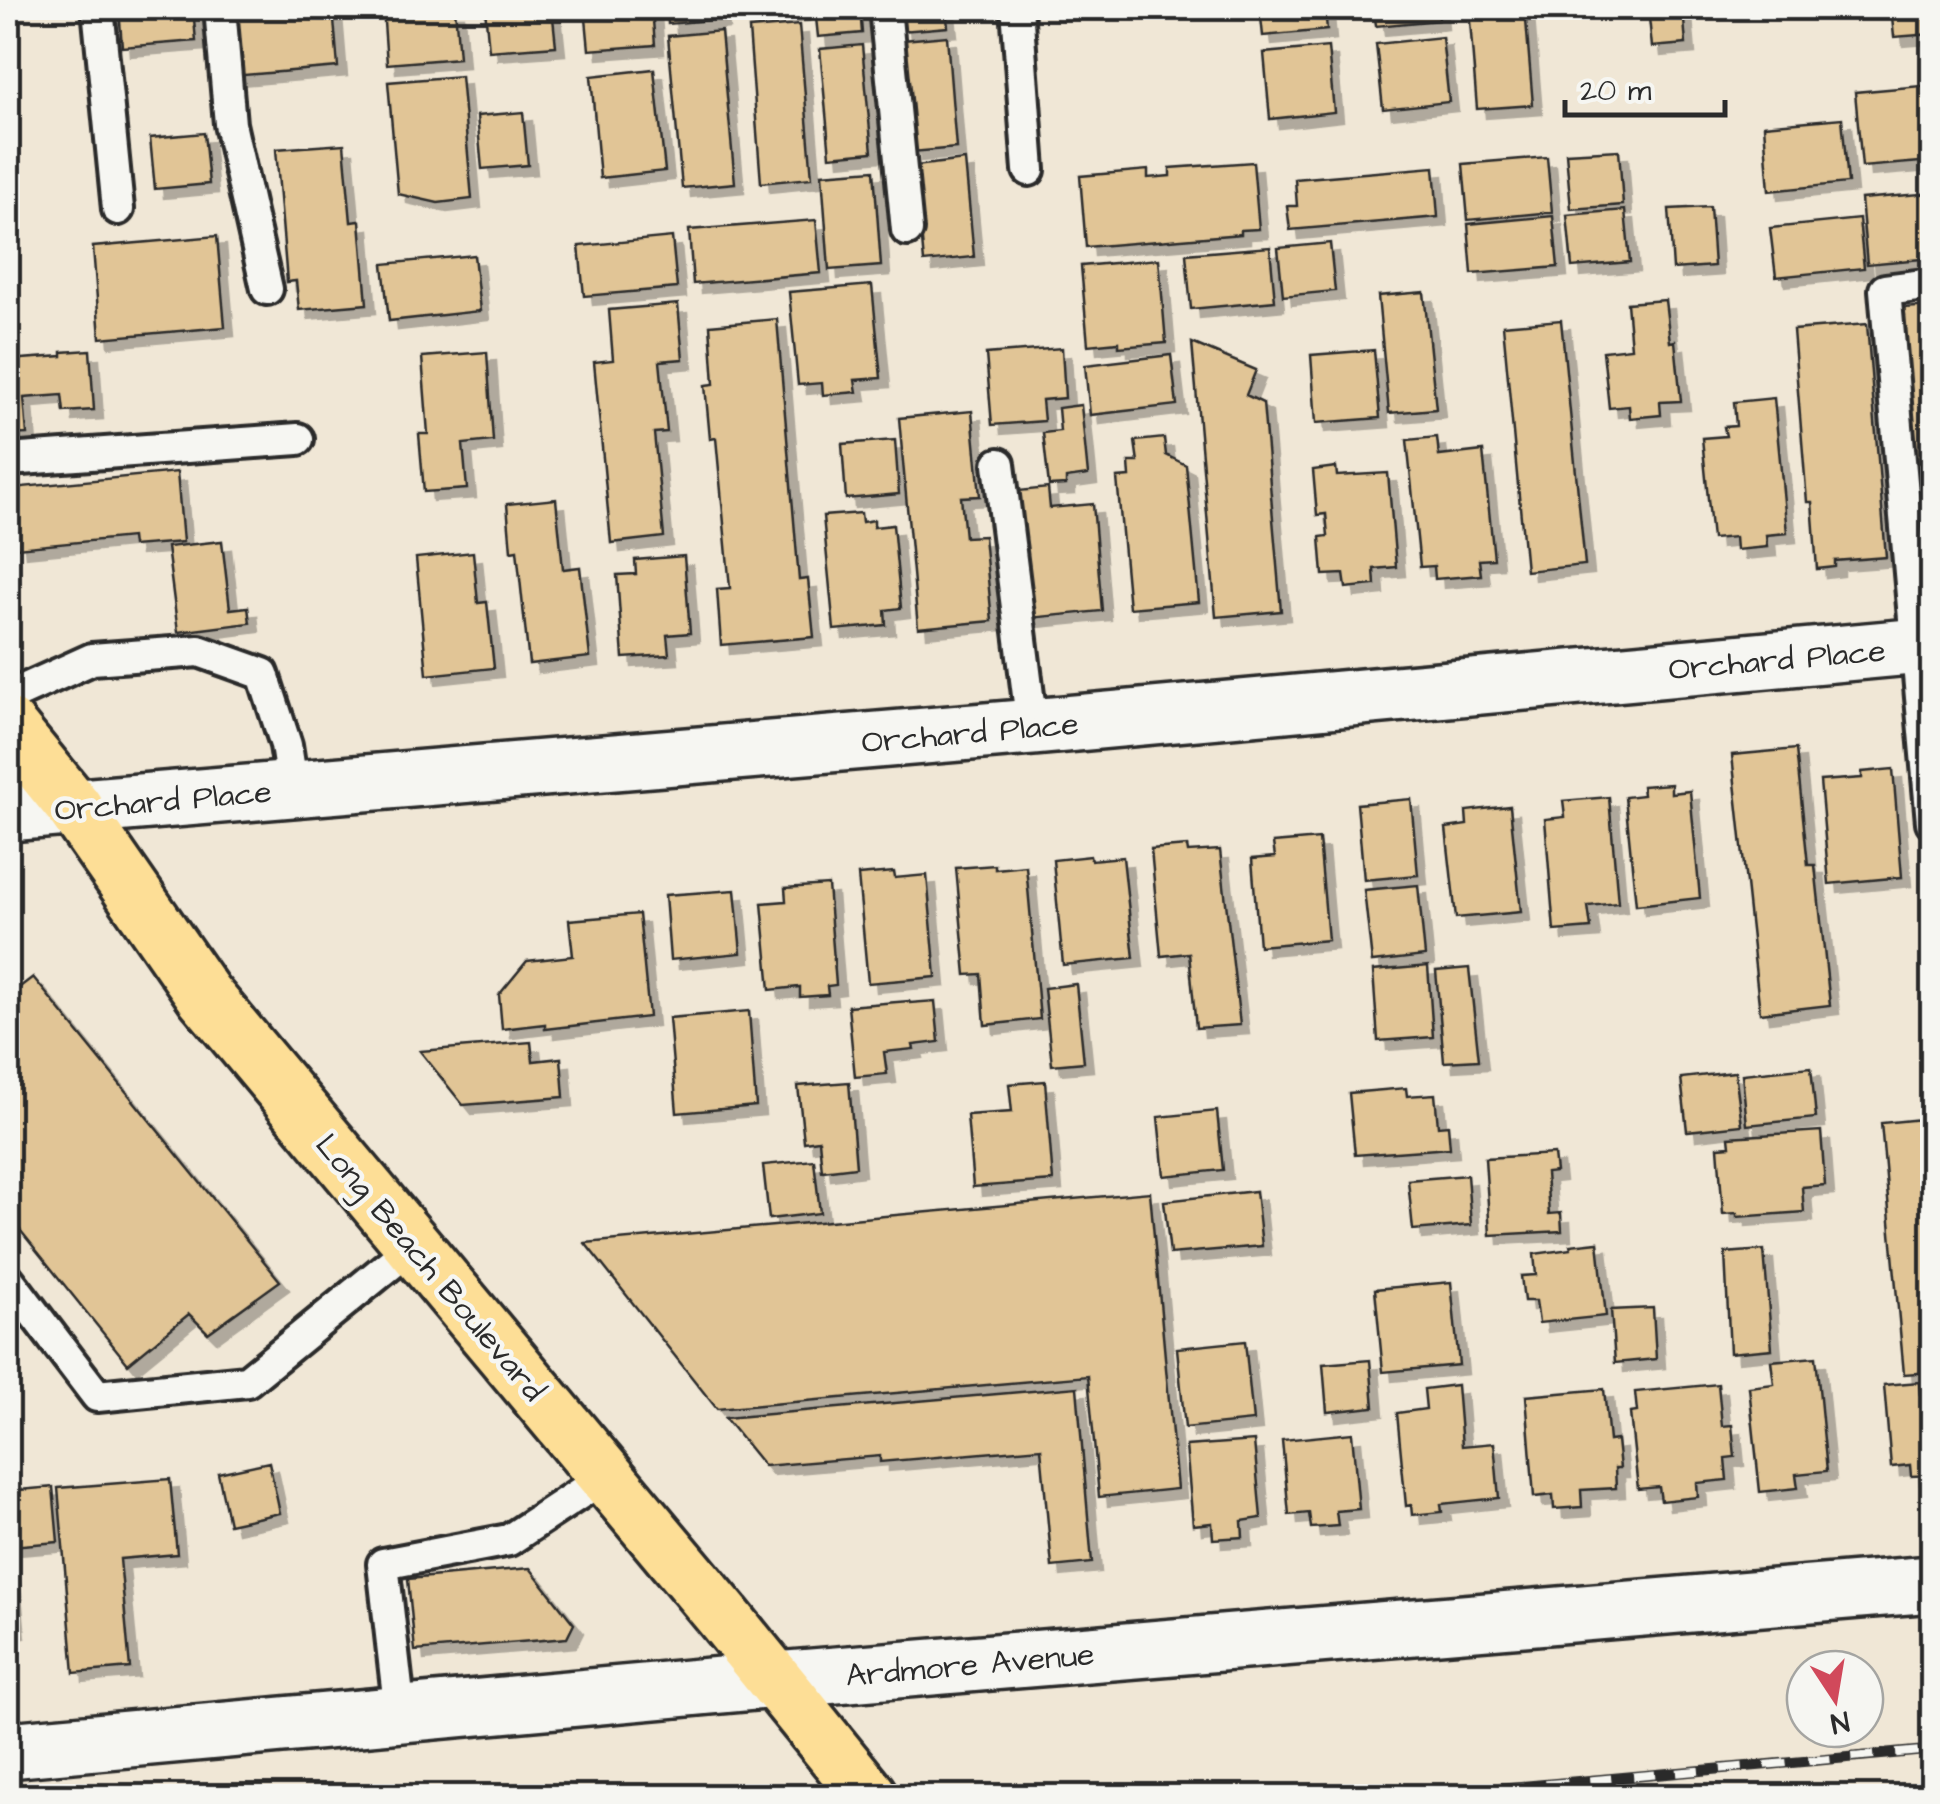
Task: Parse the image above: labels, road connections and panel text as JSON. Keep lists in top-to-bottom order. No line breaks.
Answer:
{"streets":{"main road":["Long Beach Boulevard"],"street":["Orchard Place","Ardmore Avenue"]},"crossings":[["Orchard Place","Long Beach Boulevard"],["Long Beach Boulevard","Ardmore Avenue"]],"scale_bar":"20 m","north":"bottom"}
